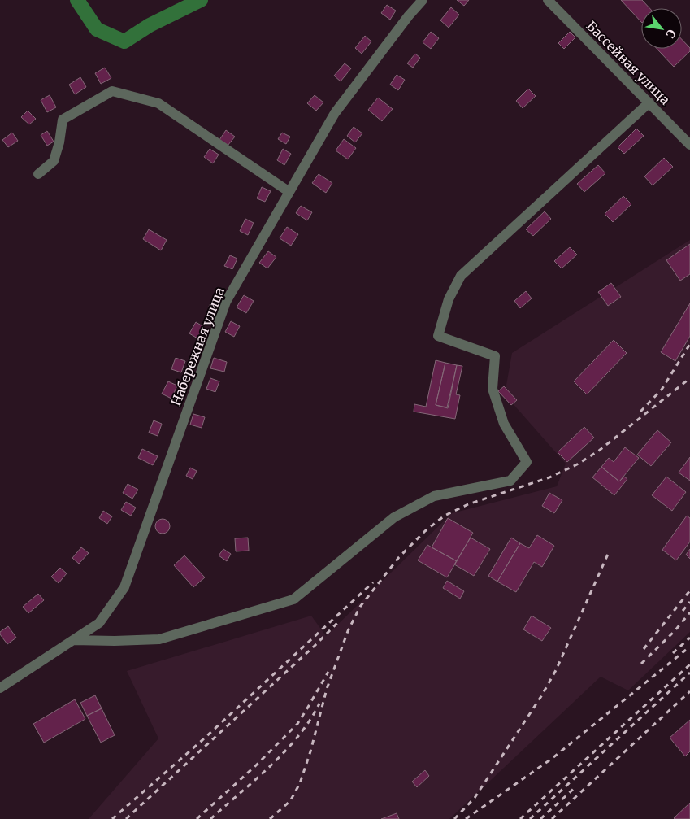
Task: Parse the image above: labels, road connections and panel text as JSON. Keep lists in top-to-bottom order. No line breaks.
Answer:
{"streets":{"street":["Бассейная улица","Набережная улица"]},"north":"bottom right"}
